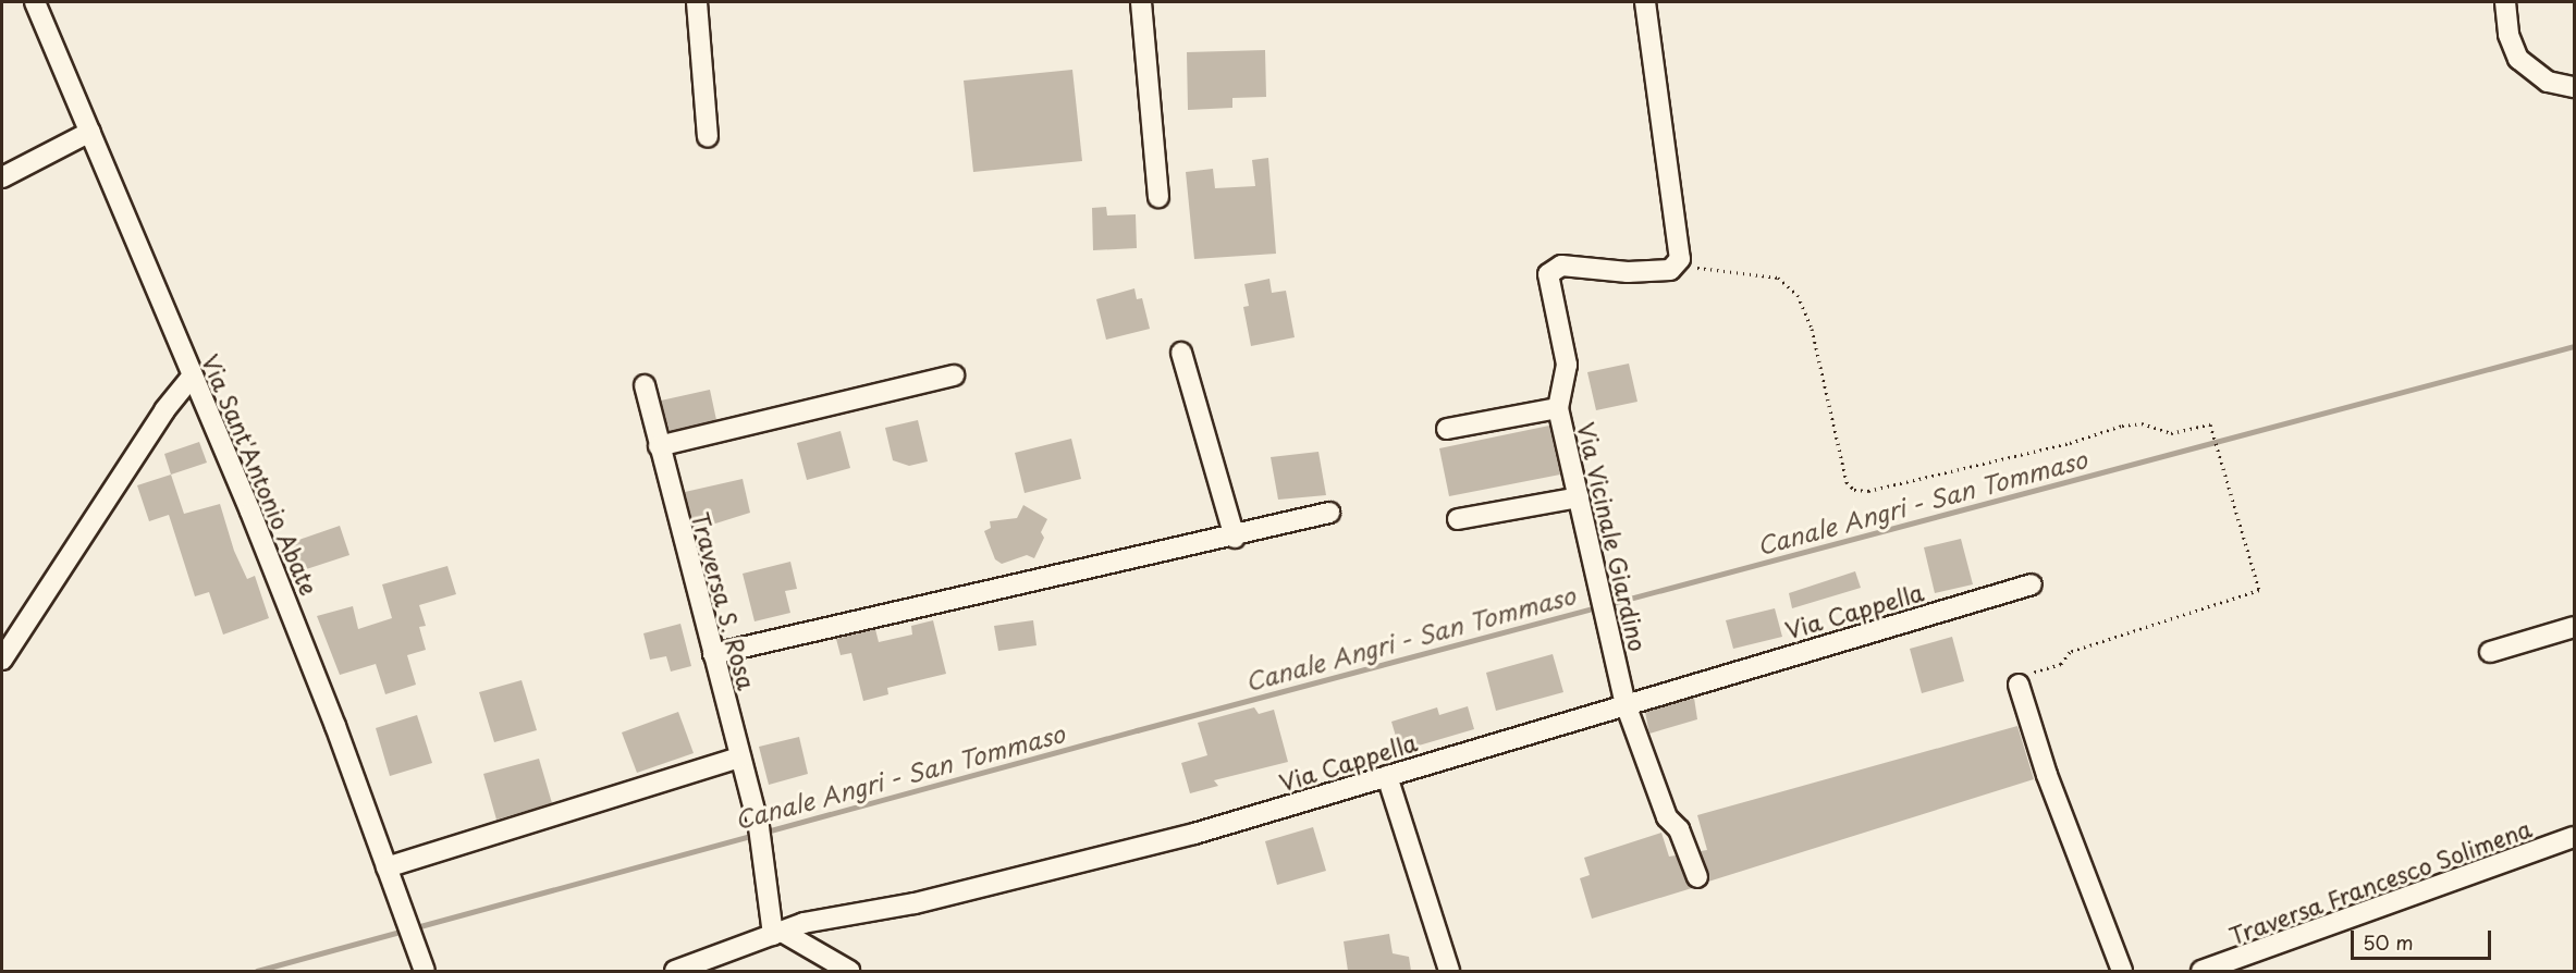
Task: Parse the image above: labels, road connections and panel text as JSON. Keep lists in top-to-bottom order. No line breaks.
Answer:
{"streets":{"street":["Via Sant'Antonio Abate","Via Vicinale Giardino","Traversa S. Rosa","Via Cappella","Traversa Francesco Solimena"]},"crossings":[["Via Vicinale Giardino","Via Cappella"],["Traversa S. Rosa","Via Cappella"]],"water":["Canale Angri - San Tommaso"],"scale_bar":"50 m"}
